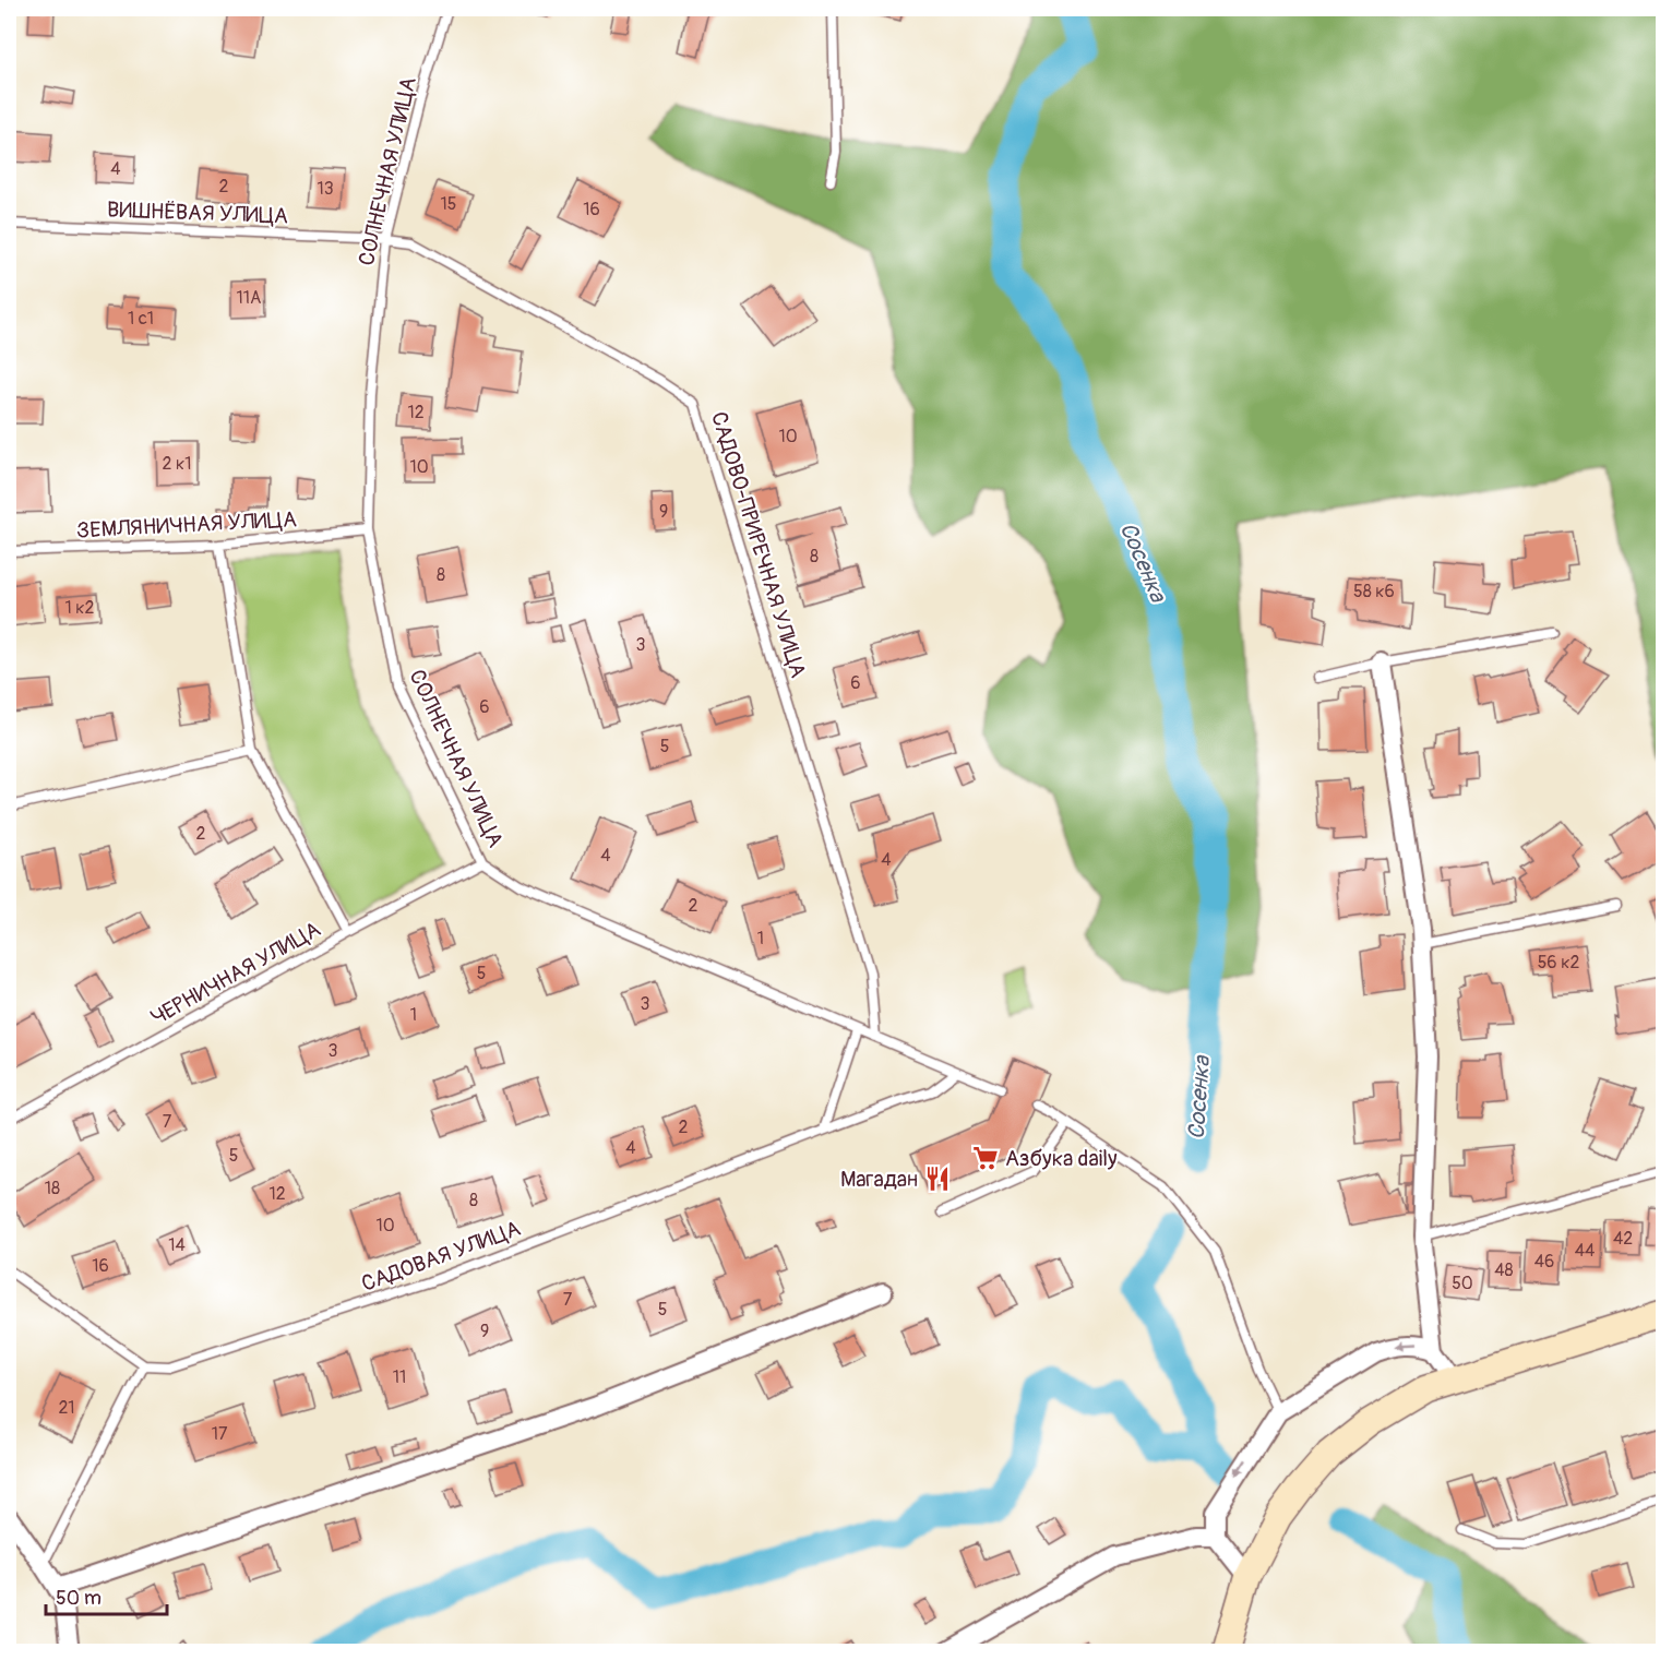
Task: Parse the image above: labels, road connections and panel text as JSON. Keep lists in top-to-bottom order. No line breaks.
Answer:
{"streets":{"lane":["СОЛНЕЧНАЯ УЛИЦА","ВИШНЁВАЯ УЛИЦА","ЗЕМЛЯНИЧНАЯ УЛИЦА","САДОВО-ПРИРЕЧНАЯ УЛИЦА","ЧЕРНИЧНАЯ УЛИЦА","САДОВАЯ УЛИЦА"]},"crossings":[["СОЛНЕЧНАЯ УЛИЦА","ВИШНЁВАЯ УЛИЦА"],["СОЛНЕЧНАЯ УЛИЦА","ЗЕМЛЯНИЧНАЯ УЛИЦА"],["СОЛНЕЧНАЯ УЛИЦА","САДОВО-ПРИРЕЧНАЯ УЛИЦА"],["СОЛНЕЧНАЯ УЛИЦА","ЧЕРНИЧНАЯ УЛИЦА"],["СОЛНЕЧНАЯ УЛИЦА","САДОВАЯ УЛИЦА"],["ВИШНЁВАЯ УЛИЦА","САДОВО-ПРИРЕЧНАЯ УЛИЦА"]],"water":["Сосенка"],"places":{"supermarket":["Азбука daily"],"restaurant":["Магадан"]},"house_numbers":["4","2","13","15","16","11А","1 с1","12","10","2 к1","10","9","8","8","58 к6","1 к2","3","6","6","5","2","4","4","2","1","56 к2","5","3","1","3","7","2","4","5","18","12","8","10","42","14","44","46","16","48","50","7","5","9","11","21","17"],"scale_bar":"50 m"}
